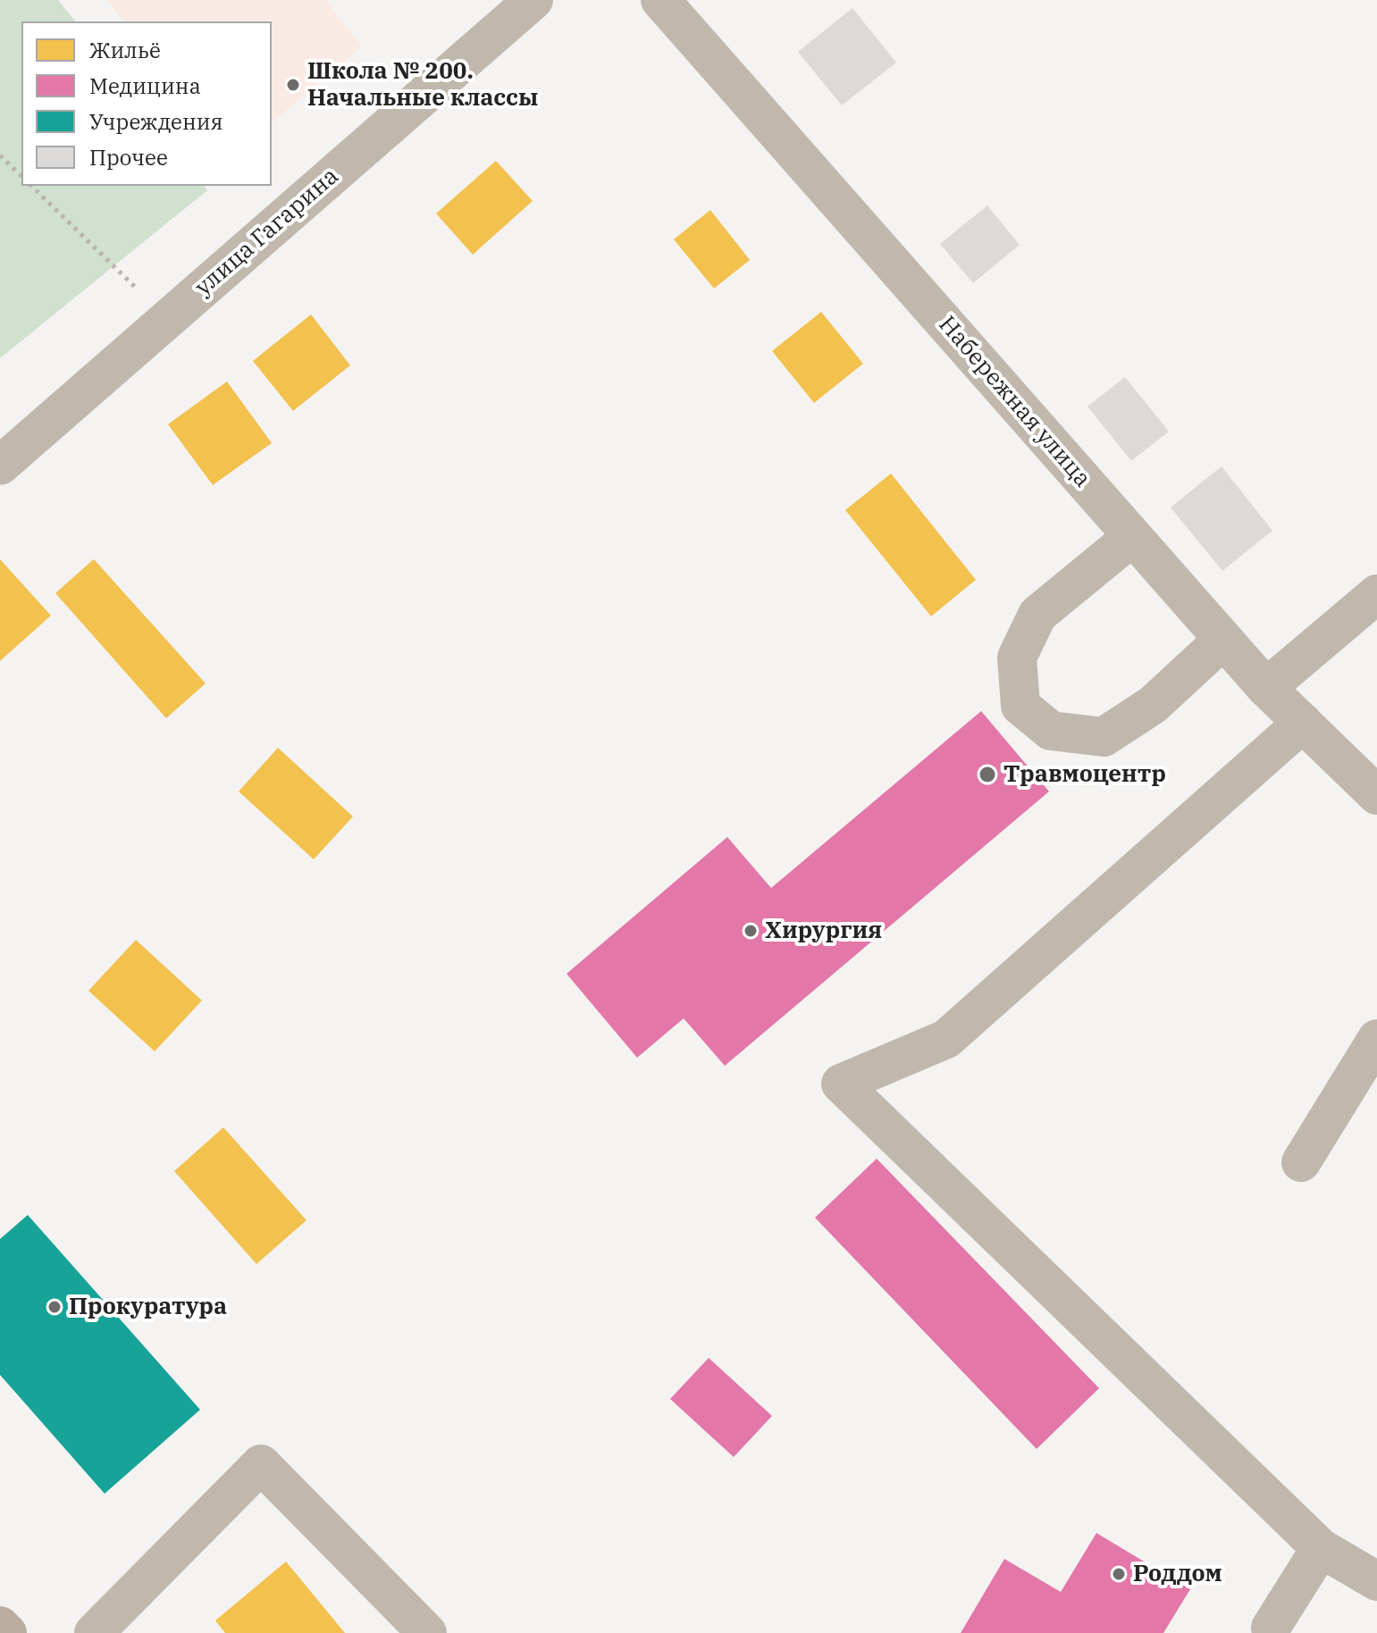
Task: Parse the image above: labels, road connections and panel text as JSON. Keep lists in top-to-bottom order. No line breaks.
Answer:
{"streets":{"street":["улица Гагарина","Набережная улица"]},"places":["Школа № 200. Начальные классы","Травмоцентр","Хирургия","Прокуратура","Роддом"],"legend":["Жильё","Медицина","Учреждения","Прочее"]}
